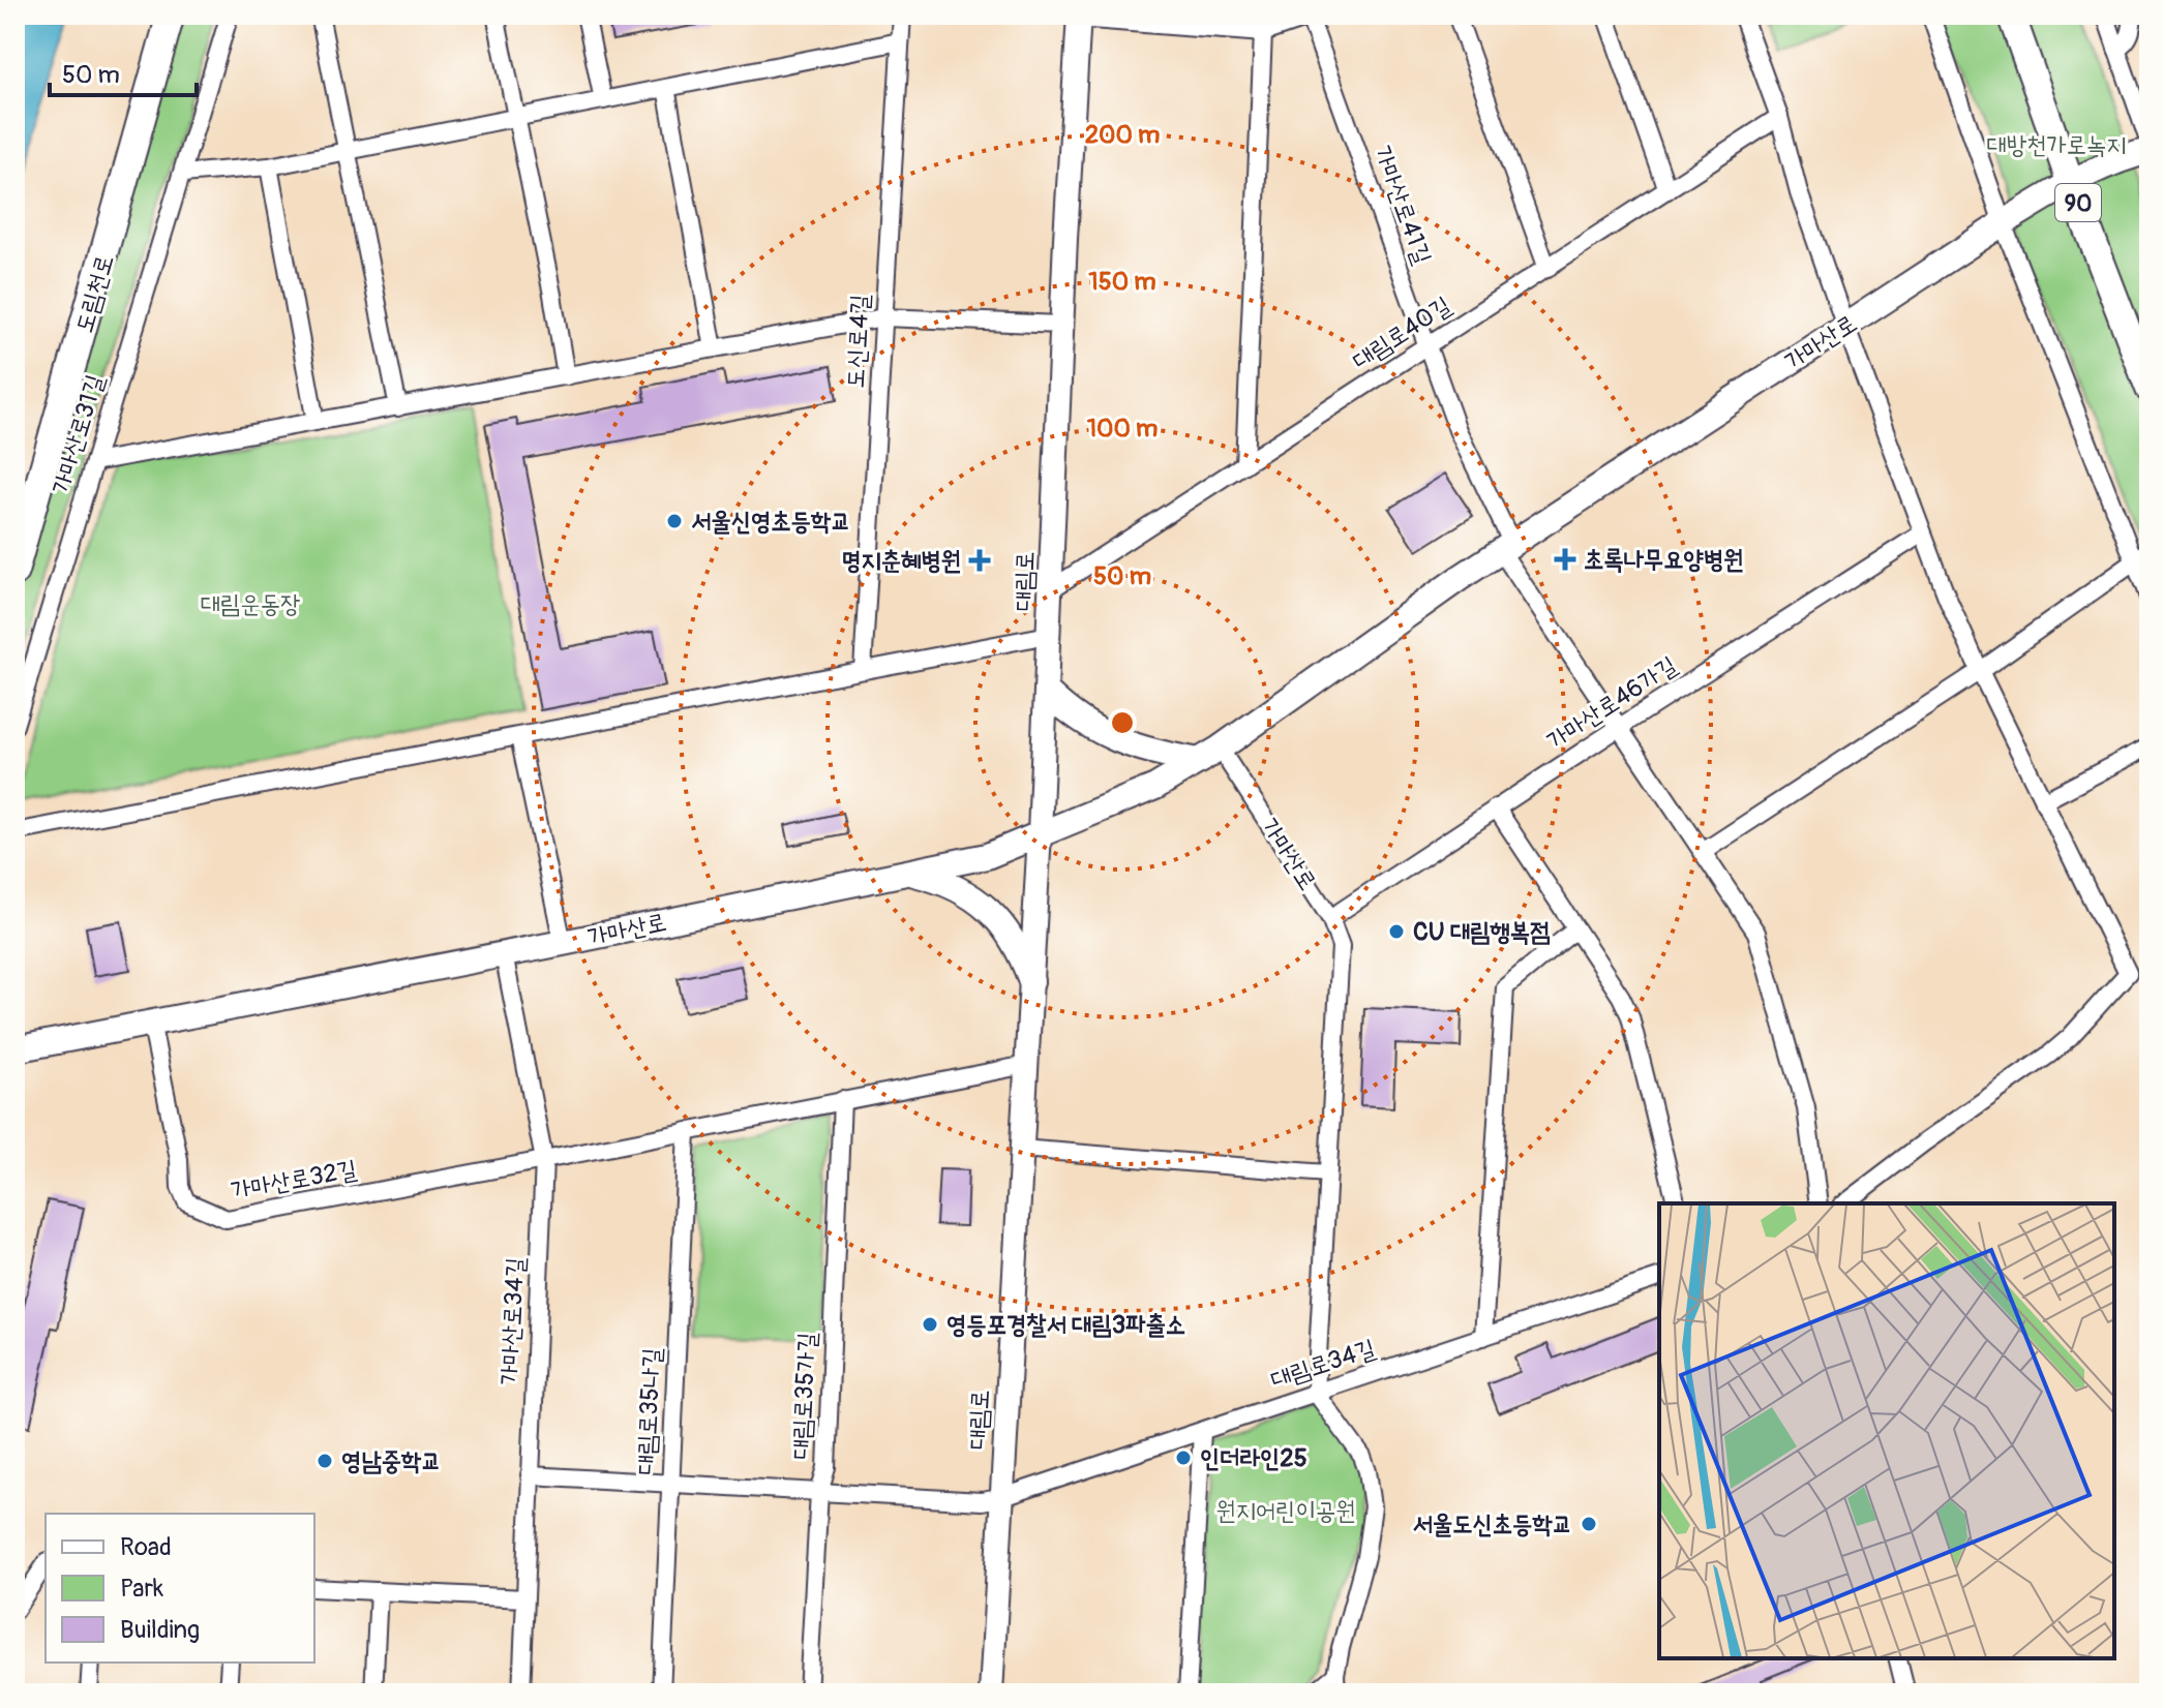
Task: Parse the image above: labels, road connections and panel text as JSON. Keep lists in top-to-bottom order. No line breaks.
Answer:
{"streets":{"main road":["90","도림천로","가마산로"],"street":["가마산로41길","대림로40길","도신로4길","가마산로31길","대림로","가마산로46가길","가마산로32길","가마산로34길","대림로34길","대림로35가길","대림로35나길"]},"crossings":[["90","가마산로"],["가마산로41길","대림로40길"],["가마산로41길","가마산로"],["대림로40길","대림로"],["가마산로","대림로"],["가마산로","가마산로46가길"],["가마산로","가마산로32길"],["가마산로","가마산로34길"],["가마산로","대림로34길"],["대림로","가마산로32길"],["대림로","대림로34길"],["가마산로32길","가마산로34길"],["가마산로32길","대림로35가길"],["가마산로32길","대림로35나길"],["가마산로34길","대림로34길"],["대림로34길","대림로35가길"],["대림로34길","대림로35나길"]],"parks":["대방천가로녹지","대림운동장","원지어린이공원"],"places":{"other":["서울신영초등학교","CU 대림행복점","영등포경찰서 대림3파출소","인더라인25","영남중학교","서울도신초등학교"],"health":["초록나무요양병원","명지춘혜병원"]},"legend":["Road","Park","Building"],"scale_bar":"50 m","rings":["200 m","150 m","100 m","50 m"]}
